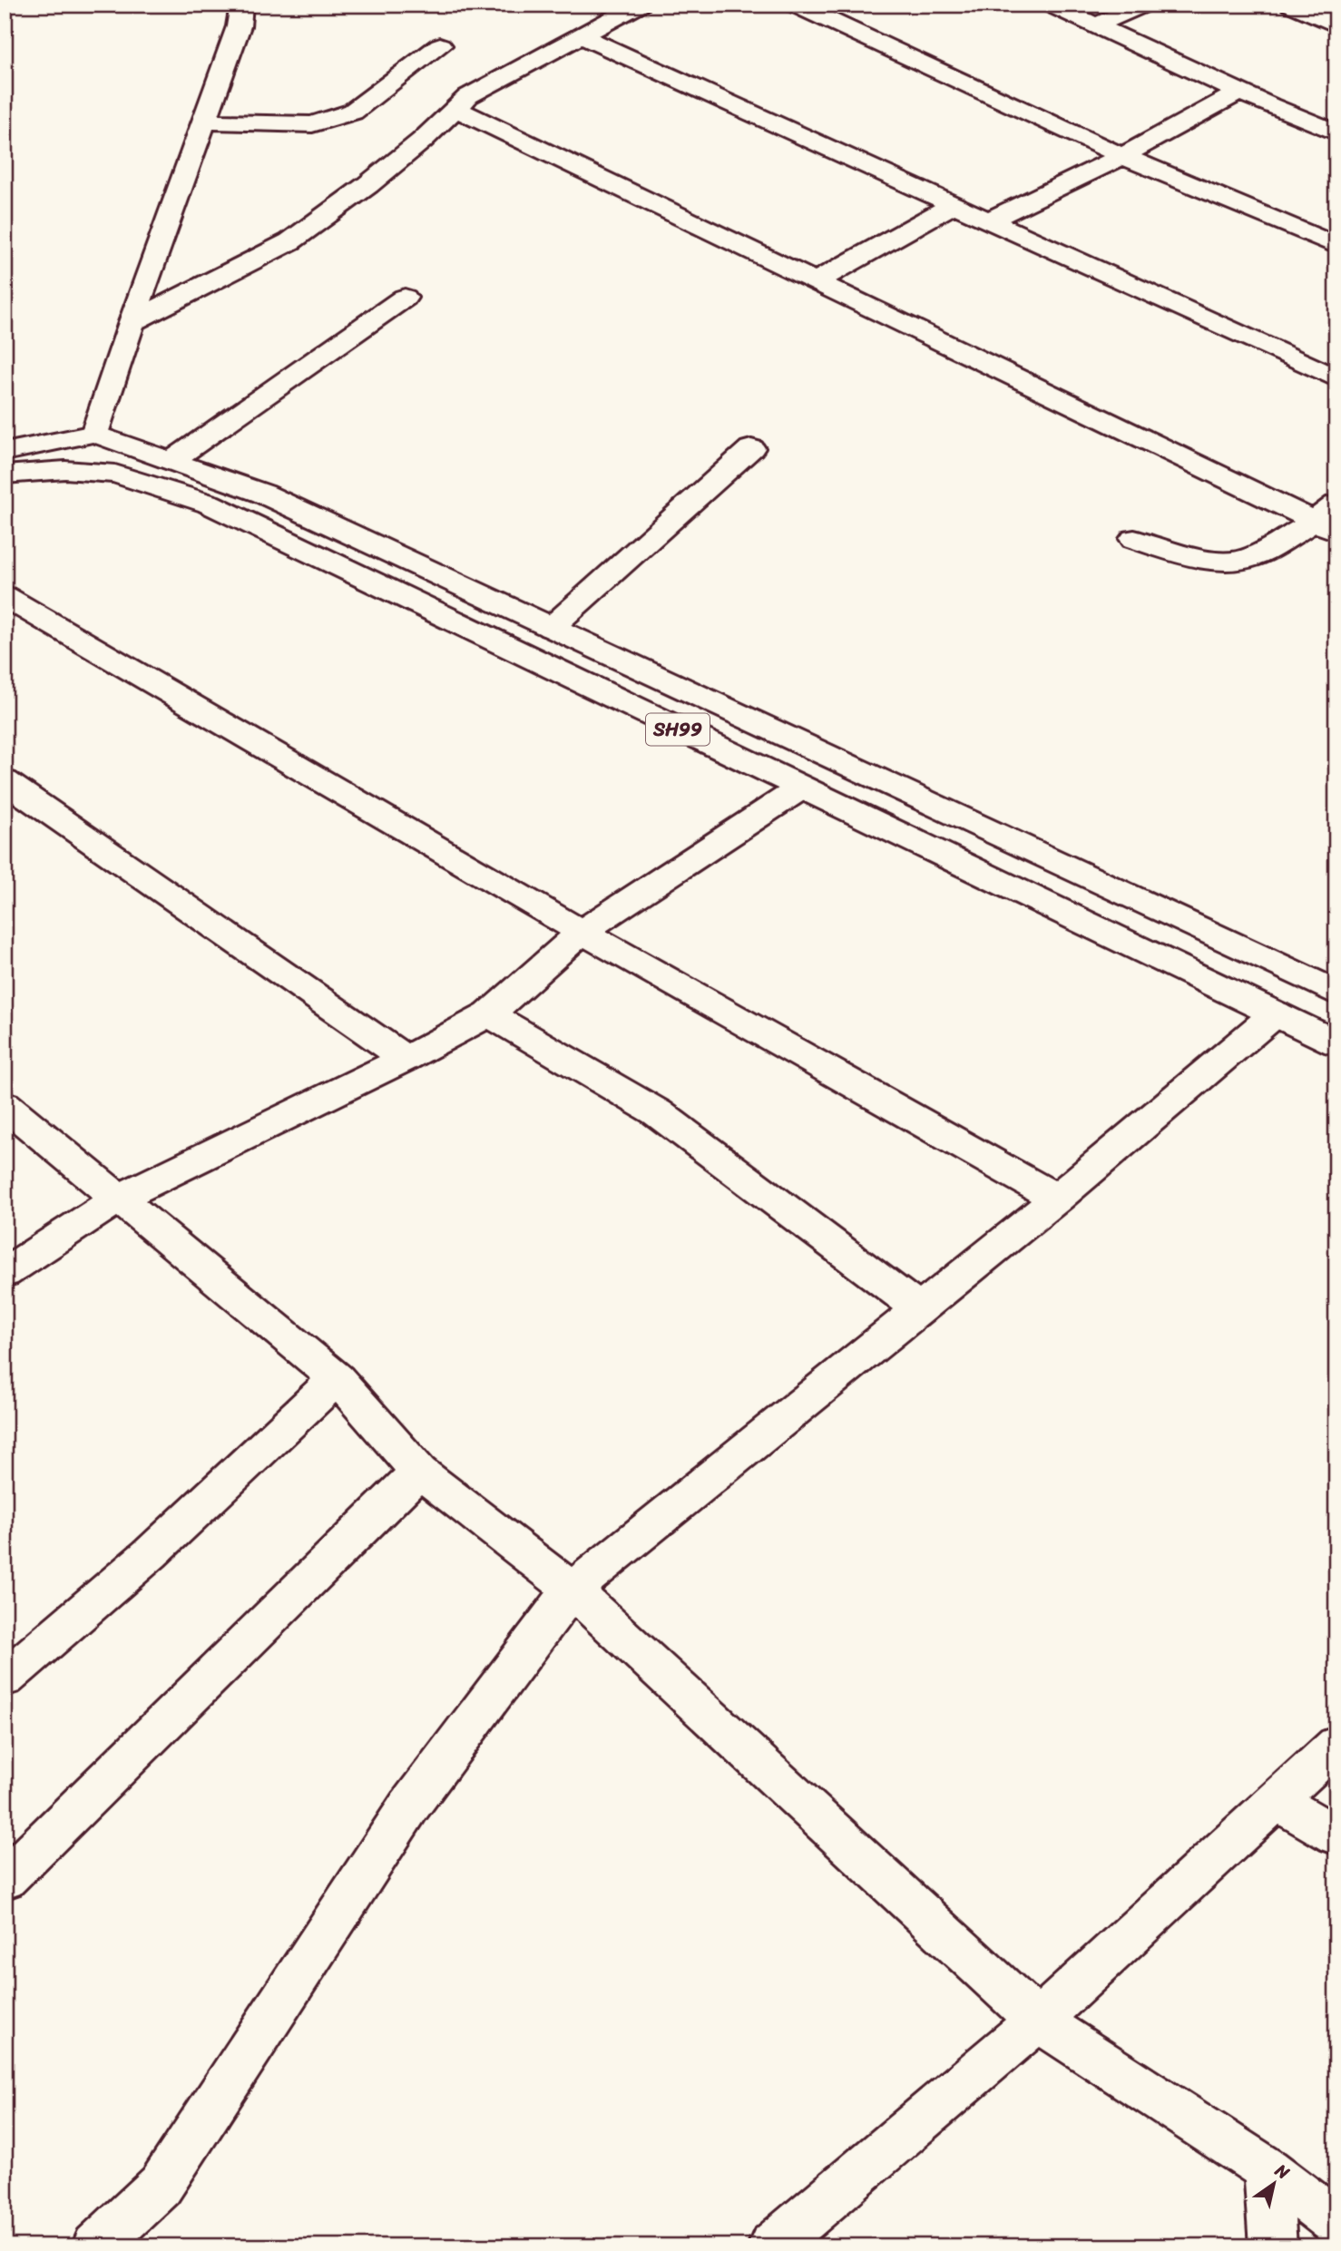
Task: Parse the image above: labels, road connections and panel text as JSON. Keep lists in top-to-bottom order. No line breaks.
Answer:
{"streets":{"street":["SH99"]},"north":"top right"}
